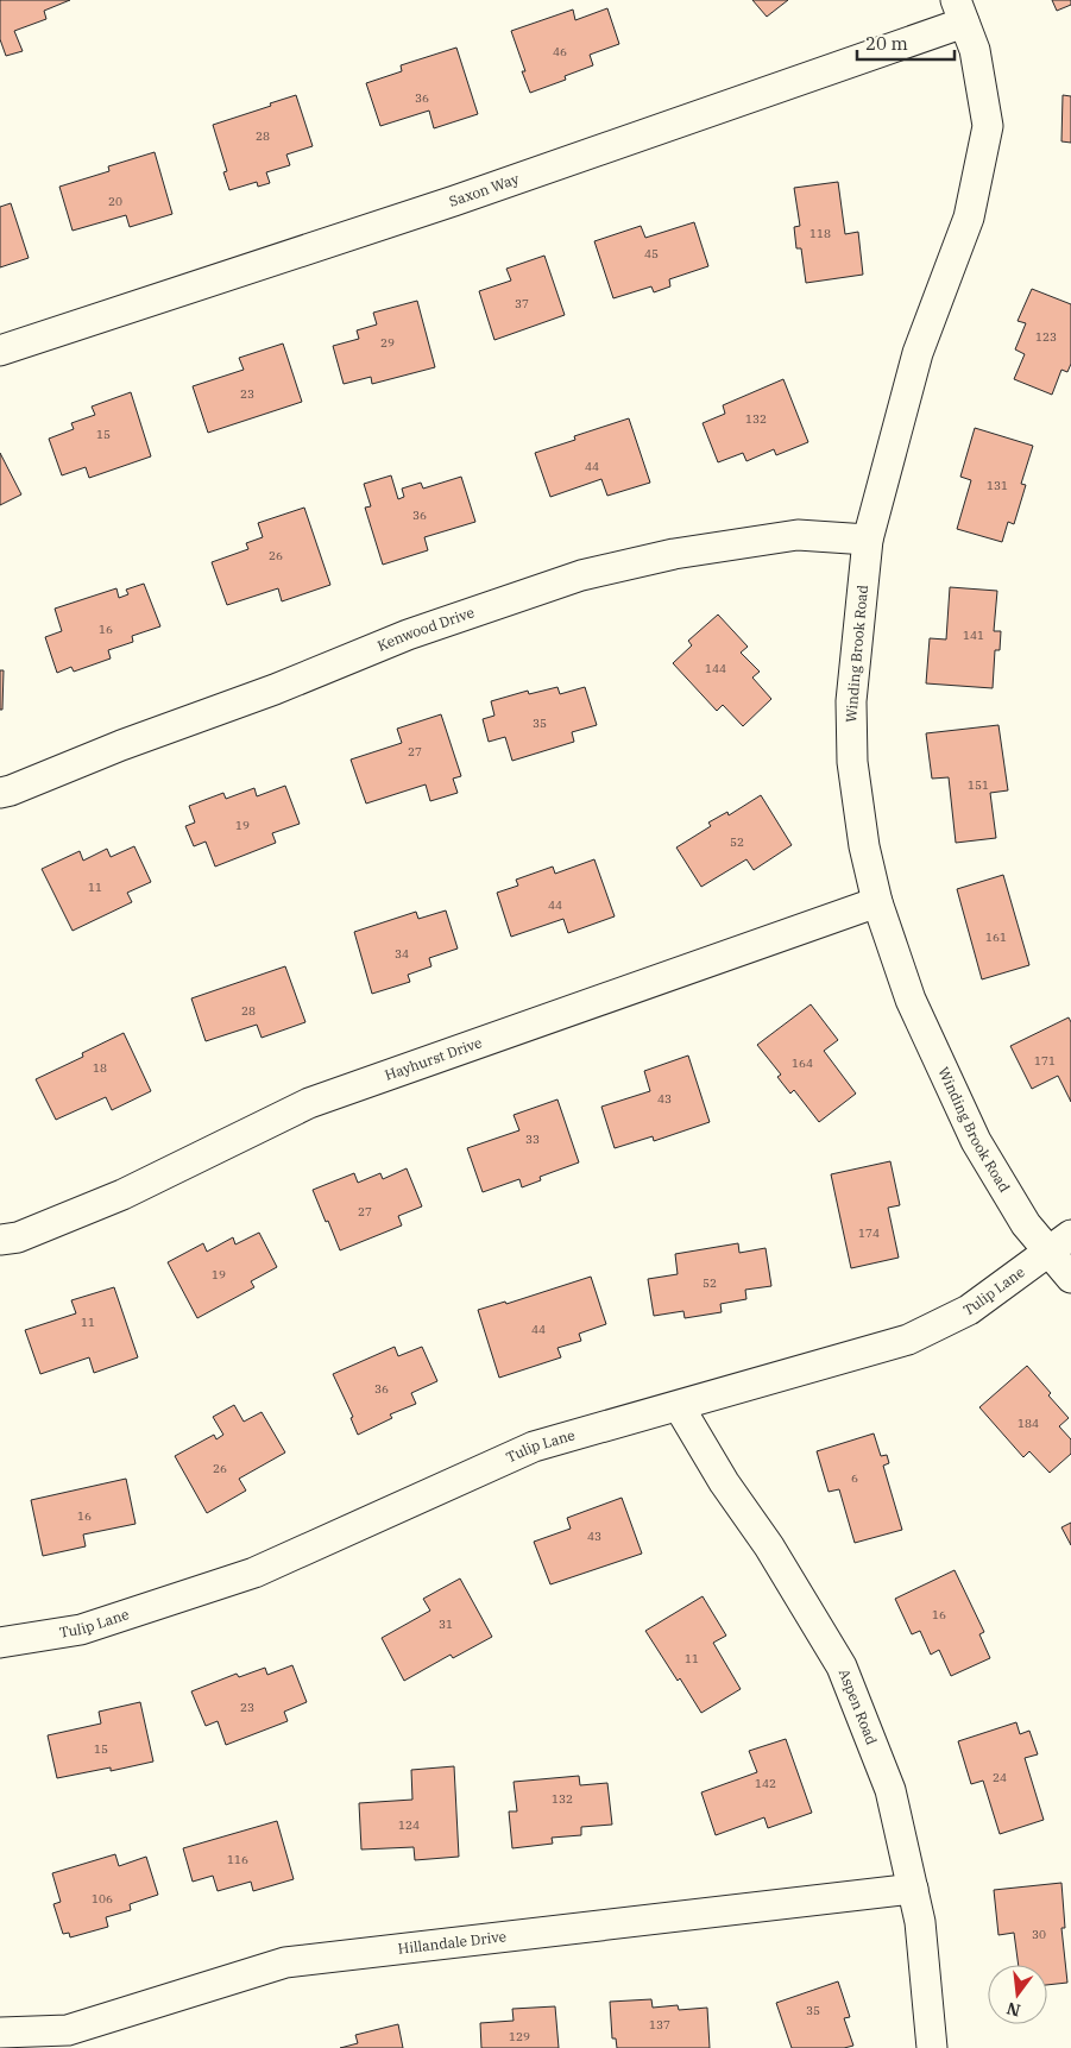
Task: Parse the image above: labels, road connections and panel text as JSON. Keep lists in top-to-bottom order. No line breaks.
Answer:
{"streets":{"street":["Saxon Way","Kenwood Drive","Winding Brook Road","Hayhurst Drive","Tulip Lane","Aspen Road","Hillandale Drive"]},"crossings":[["Saxon Way","Winding Brook Road"],["Kenwood Drive","Winding Brook Road"],["Winding Brook Road","Hayhurst Drive"],["Winding Brook Road","Tulip Lane"],["Tulip Lane","Aspen Road"],["Aspen Road","Hillandale Drive"]],"house_numbers":["46","36","28","20","118","45","37","123","29","23","132","15","44","131","36","26","16","141","144","35","27","151","19","52","11","44","161","34","28","171","164","18","43","33","27","174","19","52","11","44","36","184","26","6","16","43","16","31","11","23","15","24","142","132","124","116","106","30","35","137","129"],"scale_bar":"20 m","north":"bottom"}
